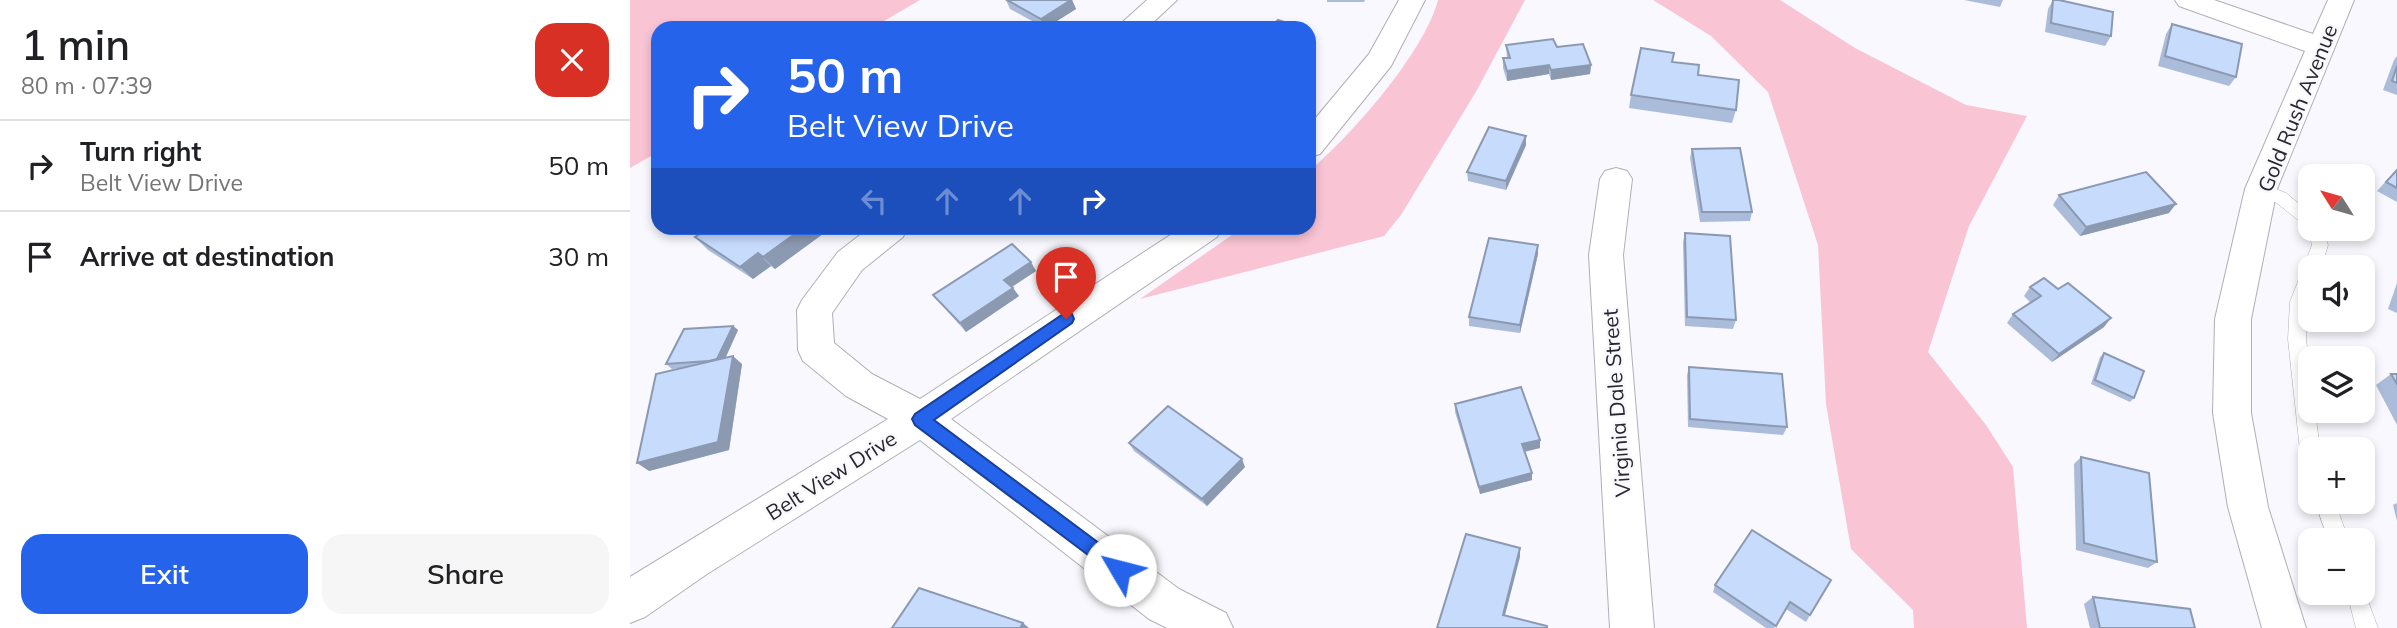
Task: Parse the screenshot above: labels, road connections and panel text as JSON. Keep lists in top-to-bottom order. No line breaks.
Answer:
{"streets":{"street":["Gold Rush Avenue","Virginia Dale Street","Belt View Drive"]},"north":"top left","page":{"heading":["1 min","80 m · 07:39"],"turn":["50 m","Belt View Drive"],"list":[{"name":"Turn right","note":"Belt View Drive","value":"50 m"},{"name":"Arrive at destination","value":"30 m"}],"map_buttons":["+","−"],"buttons":["Exit","Share"]}}
